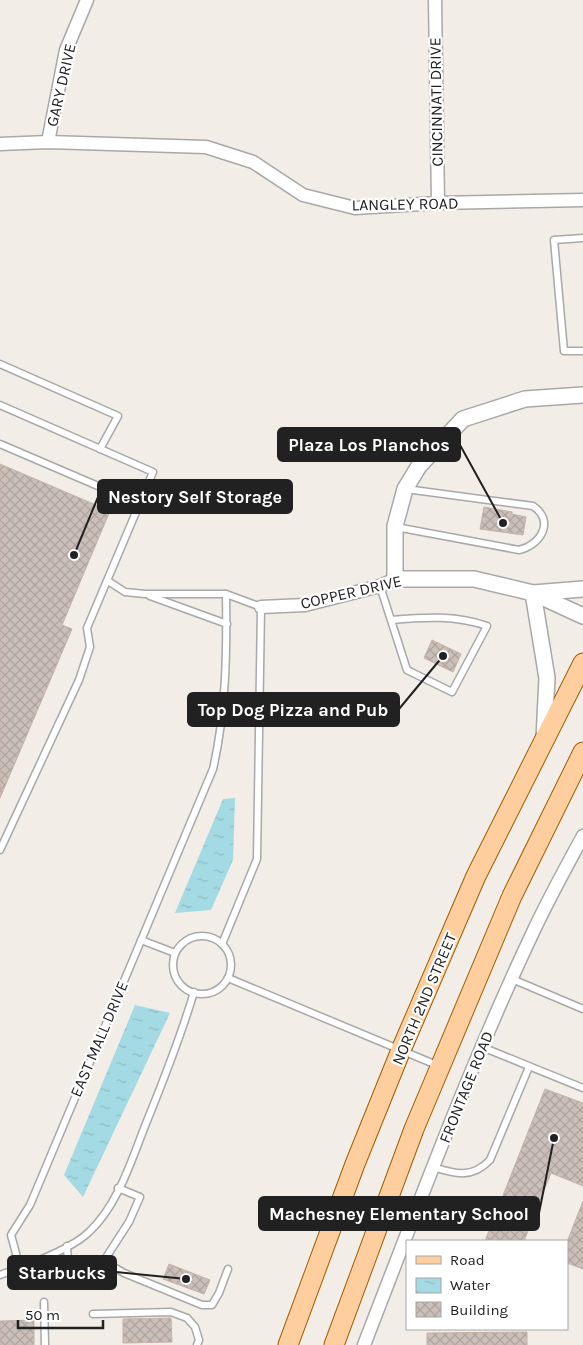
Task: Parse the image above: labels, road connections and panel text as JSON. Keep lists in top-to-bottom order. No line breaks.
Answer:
{"streets":{"main road":["NORTH 2ND STREET"],"street":["GARY DRIVE","CINCINNATI DRIVE","LANGLEY ROAD","COPPER DRIVE","FRONTAGE ROAD"],"lane":["EAST MALL DRIVE"]},"crossings":[["GARY DRIVE","LANGLEY ROAD"],["CINCINNATI DRIVE","LANGLEY ROAD"]],"places":["Plaza Los Planchos","Nestory Self Storage","Top Dog Pizza and Pub","Machesney Elementary School","Starbucks"],"legend":["Road","Water","Building"],"scale_bar":"50 m"}
